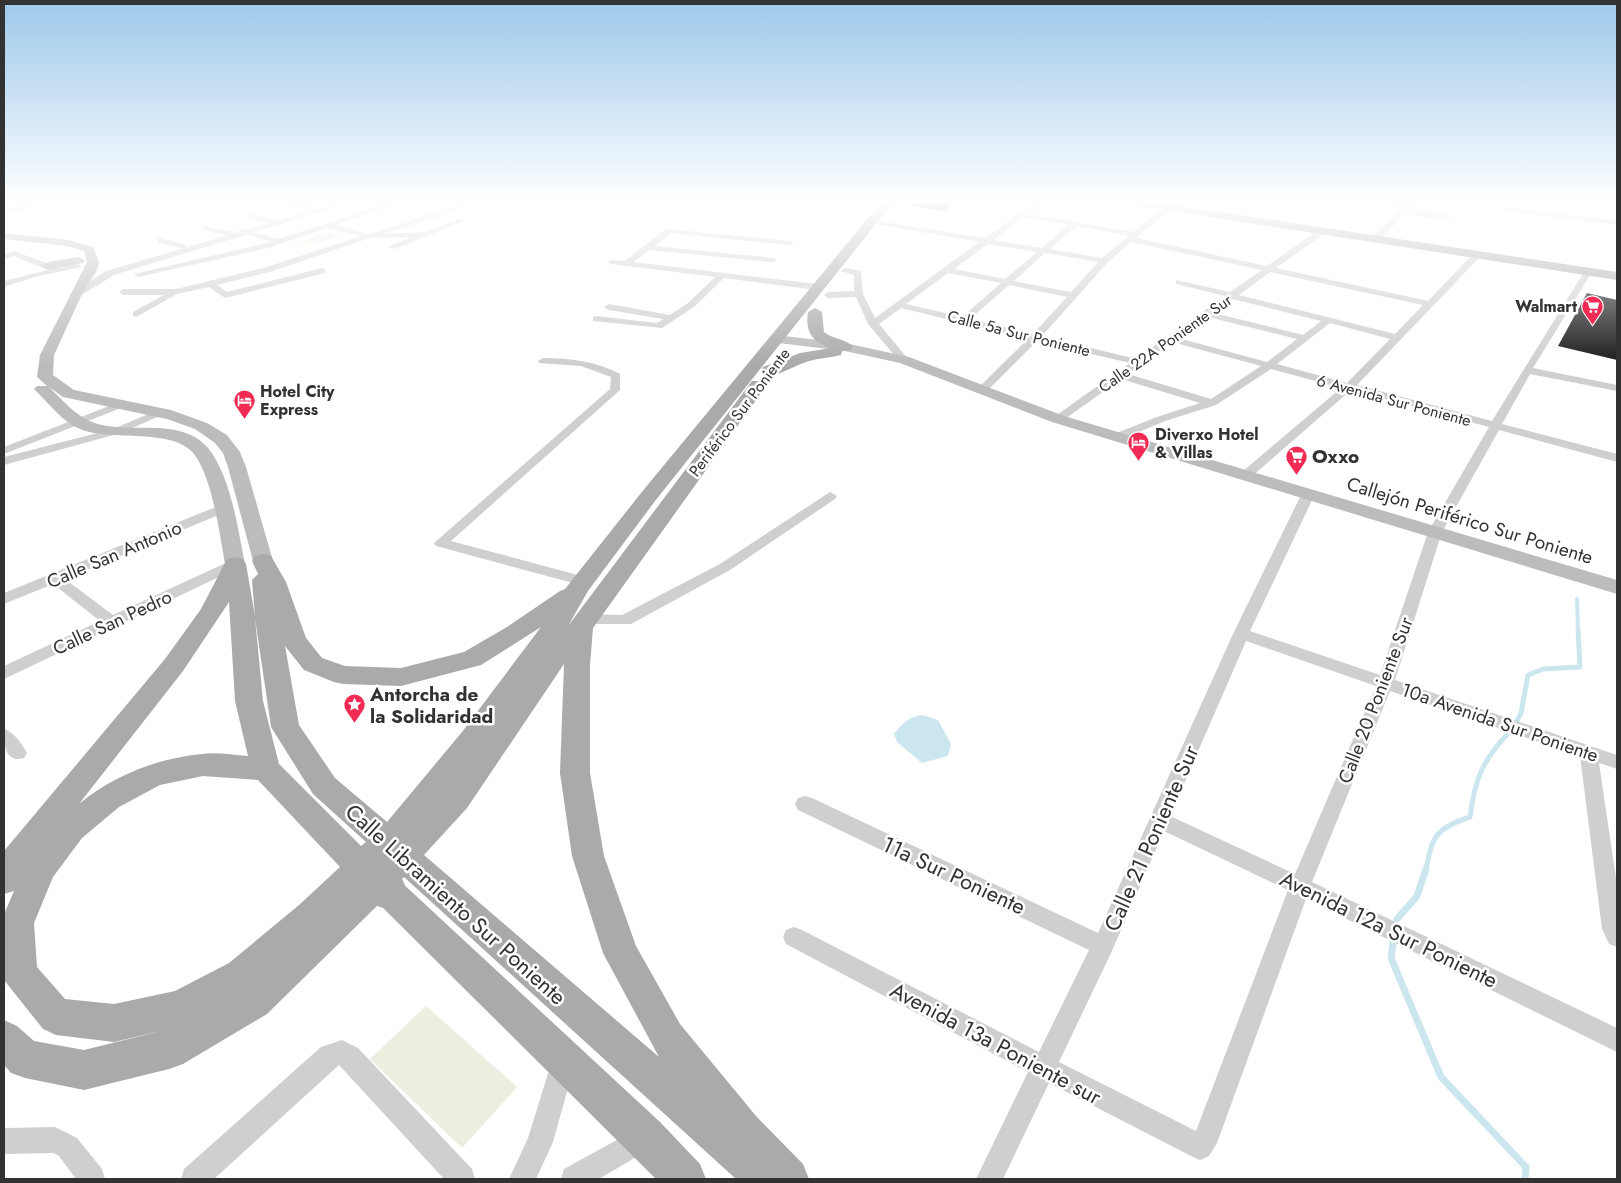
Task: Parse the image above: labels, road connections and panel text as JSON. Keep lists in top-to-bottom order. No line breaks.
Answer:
{"streets":{"main road":["Periférico Sur Poniente","Callejón Periférico Sur Poniente","Calle Libramiento Sur Poniente"],"street":["Calle 5a Sur Poniente","Calle 22A Poniente Sur","6 Avenida Sur Poniente","Calle San Antonio","Calle San Pedro","Calle 20 Poniente Sur","10a Avenida Sur Poniente","Calle 21 Poniente Sur","11a Sur Poniente","Avenida 12a Sur Poniente","Avenida 13a Poniente sur"]},"crossings":[["Calle 5a Sur Poniente","Calle 22A Poniente Sur"],["Calle 22A Poniente Sur","6 Avenida Sur Poniente"],["Calle 22A Poniente Sur","Callejón Periférico Sur Poniente"],["6 Avenida Sur Poniente","Calle 20 Poniente Sur"],["Periférico Sur Poniente","Callejón Periférico Sur Poniente"],["Callejón Periférico Sur Poniente","Calle 20 Poniente Sur"],["Callejón Periférico Sur Poniente","Calle 21 Poniente Sur"],["Calle San Pedro","Calle Libramiento Sur Poniente"],["Calle 20 Poniente Sur","10a Avenida Sur Poniente"],["Calle 20 Poniente Sur","Avenida 12a Sur Poniente"],["Calle 20 Poniente Sur","Avenida 13a Poniente sur"],["10a Avenida Sur Poniente","Calle 21 Poniente Sur"],["Calle 21 Poniente Sur","11a Sur Poniente"],["Calle 21 Poniente Sur","Avenida 12a Sur Poniente"],["Calle 21 Poniente Sur","Avenida 13a Poniente sur"]],"places":{"supermarket":["Walmart","Oxxo"],"hotel":["Hotel City Express","Diverxo Hotel & Villas"],"place":["Antorcha de la Solidaridad"]}}
